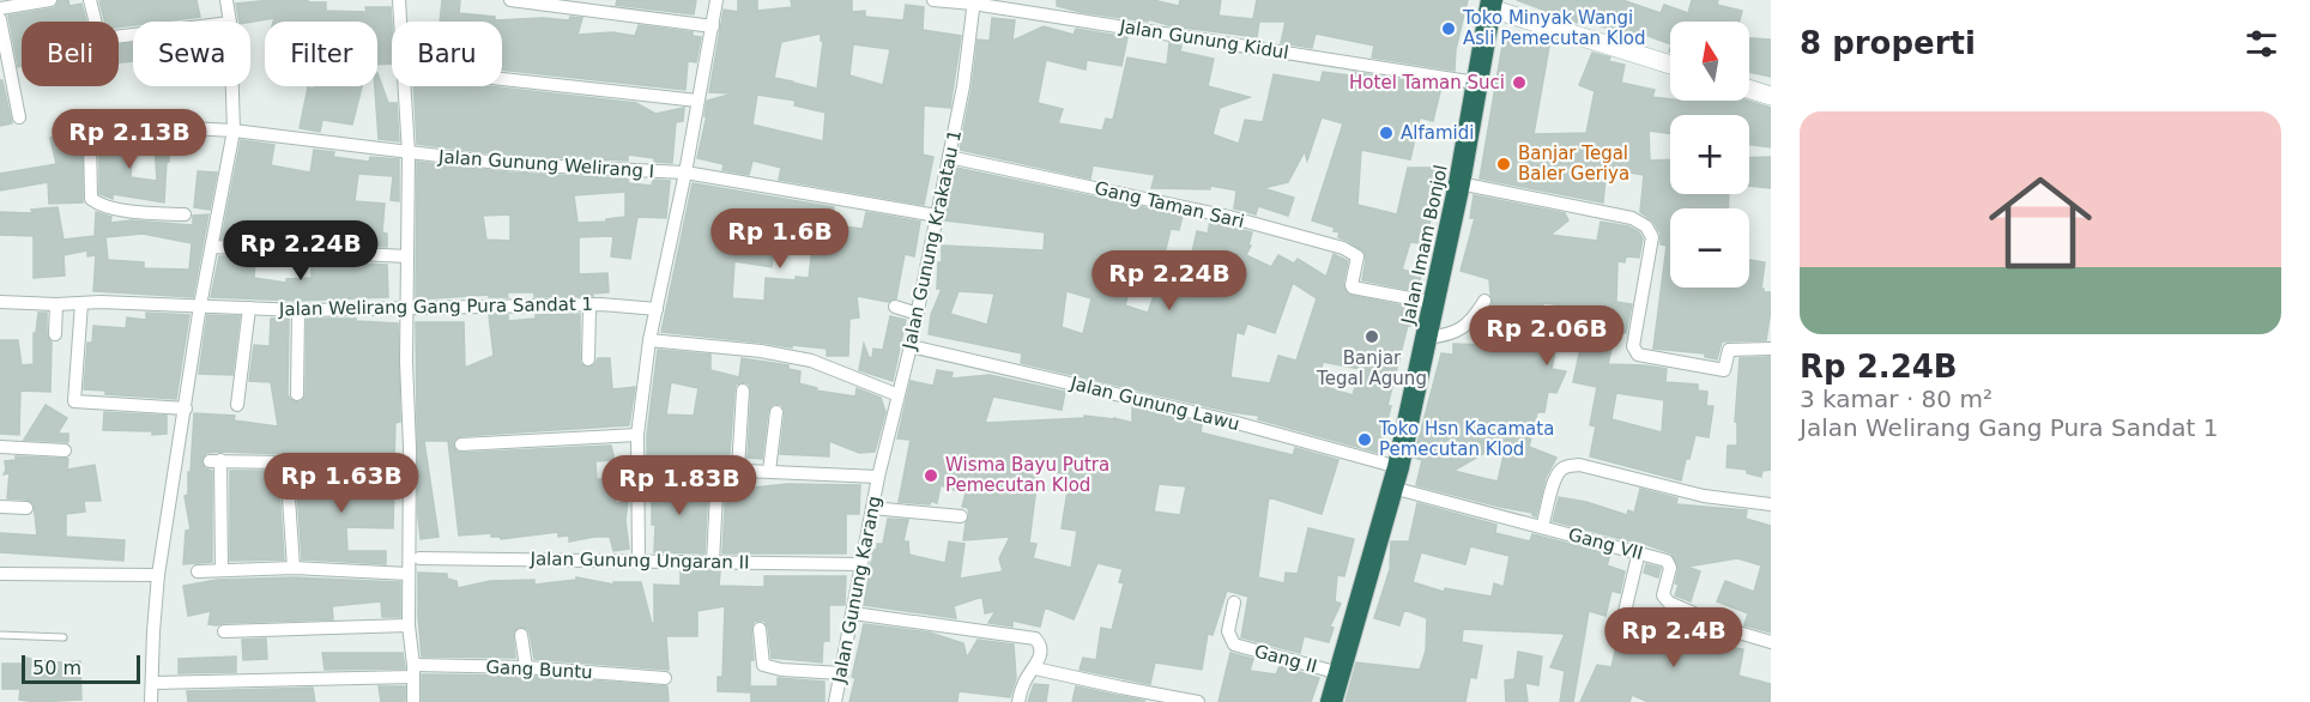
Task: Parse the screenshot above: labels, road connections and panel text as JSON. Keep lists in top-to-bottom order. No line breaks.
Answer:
{"streets":{"highway":["Jalan Imam Bonjol"],"street":["Jalan Gunung Kidul","Jalan Gunung Welirang I","Gang Taman Sari","Jalan Gunung Krakatau 1","Jalan Welirang Gang Pura Sandat 1","Jalan Gunung Lawu","Gang VII","Jalan Gunung Ungaran II","Jalan Gunung Karang","Gang II","Gang Buntu"]},"crossings":[["Jalan Gunung Kidul","Jalan Gunung Krakatau 1"],["Jalan Gunung Kidul","Jalan Imam Bonjol"],["Jalan Gunung Welirang I","Jalan Gunung Krakatau 1"],["Gang Taman Sari","Jalan Gunung Krakatau 1"],["Gang Taman Sari","Jalan Imam Bonjol"],["Jalan Gunung Krakatau 1","Jalan Gunung Lawu"],["Jalan Gunung Krakatau 1","Jalan Gunung Karang"],["Jalan Imam Bonjol","Jalan Gunung Lawu"],["Jalan Imam Bonjol","Gang VII"],["Jalan Imam Bonjol","Gang II"],["Jalan Gunung Lawu","Gang VII"],["Jalan Gunung Ungaran II","Jalan Gunung Karang"]],"places":["Toko Minyak Wangi Asli Pemecutan Klod","Hotel Taman Suci","Alfamidi","Banjar Tegal Baler Geriya","Banjar Tegal Agung","Toko Hsn Kacamata Pemecutan Klod","Wisma Bayu Putra Pemecutan Klod"],"scale_bar":"50 m","north":"top","page":{"heading":"8 properti","map_buttons":["+","−"],"chip":["Beli","Sewa","Filter","Baru"],"list":[{"name":"Rp 2.24B","note":"3 kamar · 80 m² · Jalan Welirang Gang Pura Sandat 1"}],"price":["Rp 2.13B","Rp 1.6B","Rp 2.24B","Rp 2.24B","Rp 2.06B","Rp 1.63B","Rp 1.83B","Rp 2.4B"],"scale":"50 m"}}
